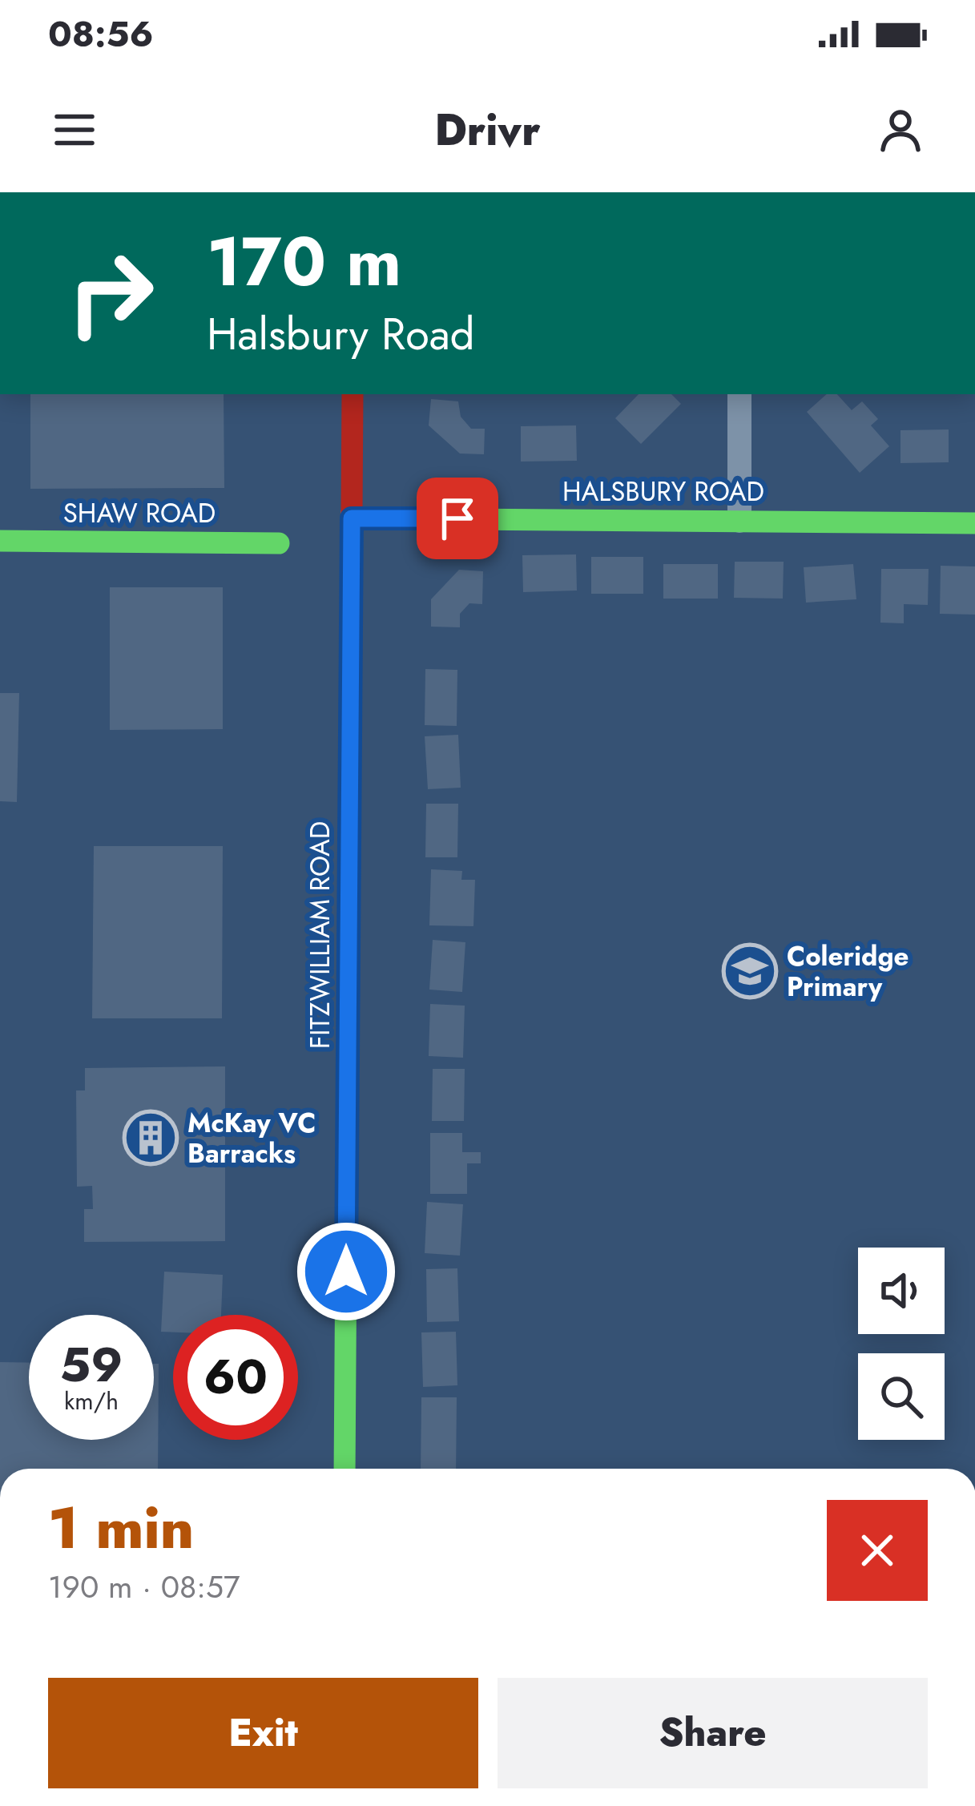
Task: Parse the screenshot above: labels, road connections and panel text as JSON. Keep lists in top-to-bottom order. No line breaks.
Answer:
{"streets":{"main road":["HALSBURY ROAD","SHAW ROAD","FITZWILLIAM ROAD"]},"crossings":[["HALSBURY ROAD","FITZWILLIAM ROAD"]],"places":{"school or university":["Coleridge Primary"],"building":["McKay VC Barracks"]},"page":{"status":"08:56","header":"Drivr","turn":["170 m","Halsbury Road"],"speed":"59 km/h","limit":"60","heading":["1 min","190 m · 08:57"],"buttons":["Exit","Share"]}}
